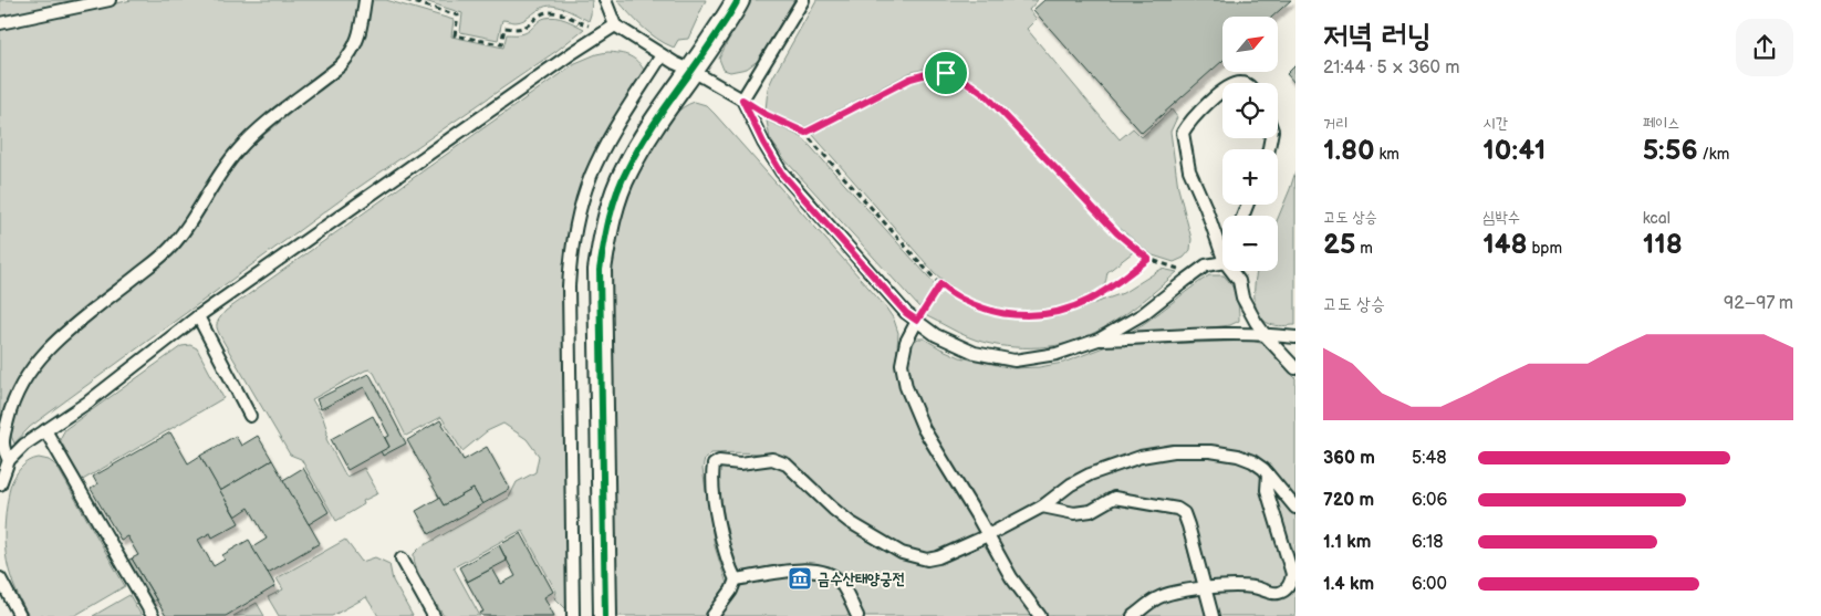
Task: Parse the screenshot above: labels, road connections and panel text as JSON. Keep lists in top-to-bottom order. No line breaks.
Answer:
{"places":{"museum":["금수산태양궁전"]},"north":"top right","page":{"heading":["저녁 러닝","21:44 · 5 × 360 m"],"map_buttons":["+","−"],"stats":[["거리","1.80 km"],["시간","10:41"],["페이스","5:56 /km"],["고도 상승","25 m"],["심박수","148 bpm"],["kcal","118"]],"chart":["고도 상승","92–97 m"],"list":[{"name":"360 m","note":"5:48"},{"name":"720 m","note":"6:06"},{"name":"1.1 km","note":"6:18"},{"name":"1.4 km","note":"6:00"}]}}
